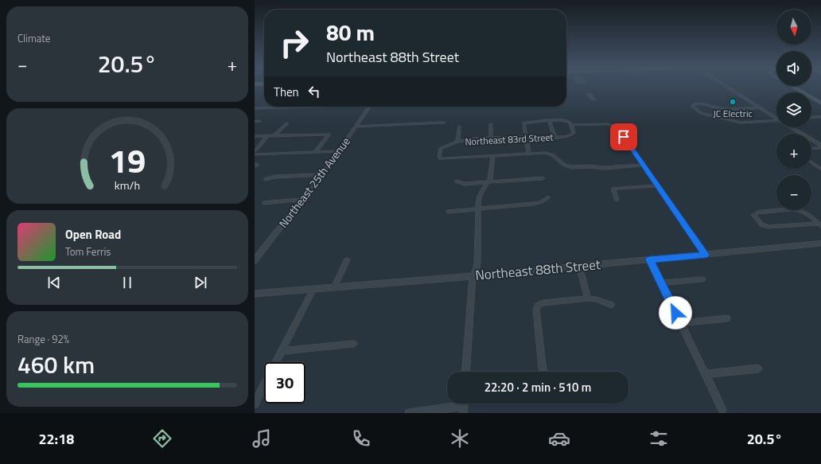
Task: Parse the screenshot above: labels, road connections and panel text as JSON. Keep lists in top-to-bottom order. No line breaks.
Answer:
{"streets":{"street":["Northeast 83rd Street","Northeast 25th Avenue","Northeast 88th Street"]},"places":["JC Electric"],"north":"bottom","page":{"tile":["Climate",["Range · 92%","460 km"]],"map_buttons":["+","−"],"turn":["80 m","Northeast 88th Street"],"heat":["−","20.5°","+"],"then":"Then","song":["Open Road","Tom Ferris"],"limit":"30","trip":"22:20 · 2 min · 510 m","tabs":["22:18","20.5°"],"gauge":["19","km/h"]}}
